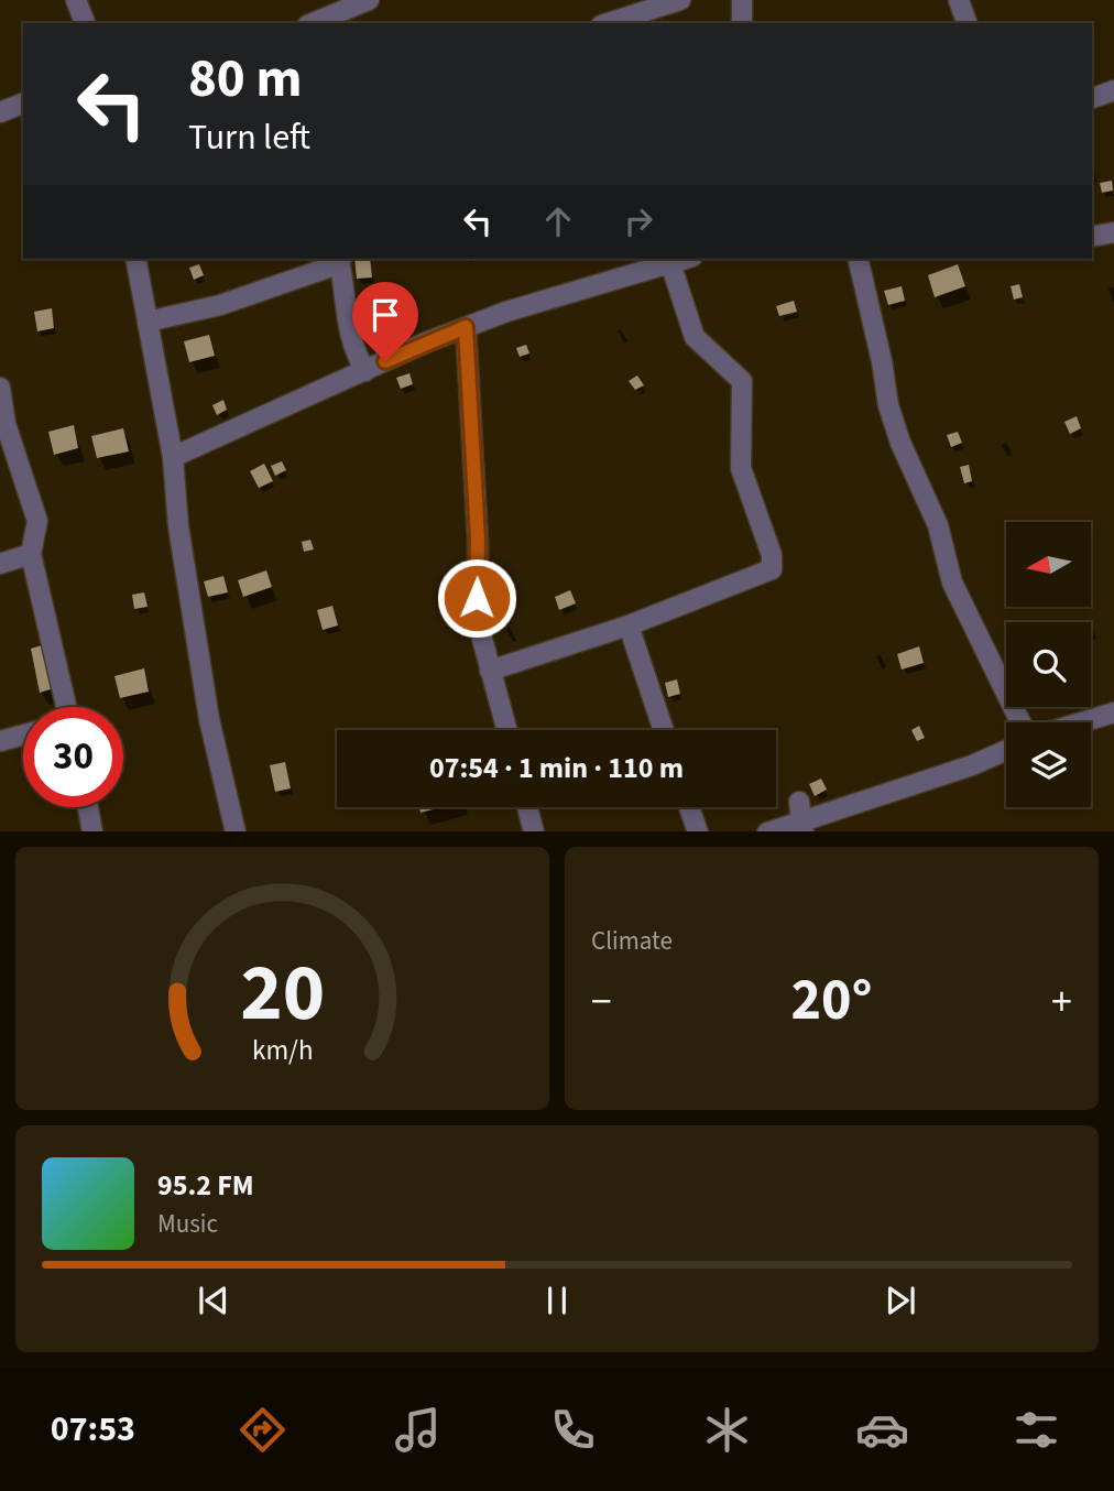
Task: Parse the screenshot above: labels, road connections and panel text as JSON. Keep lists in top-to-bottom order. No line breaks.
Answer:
{"north":"left","page":{"turn":["80 m","Turn left"],"limit":"30","trip":"07:54 · 1 min · 110 m","tile":"Climate","heat":["−","20°","+"],"song":["95.2 FM","Music"],"tabs":"07:53","gauge":["20","km/h"]}}
